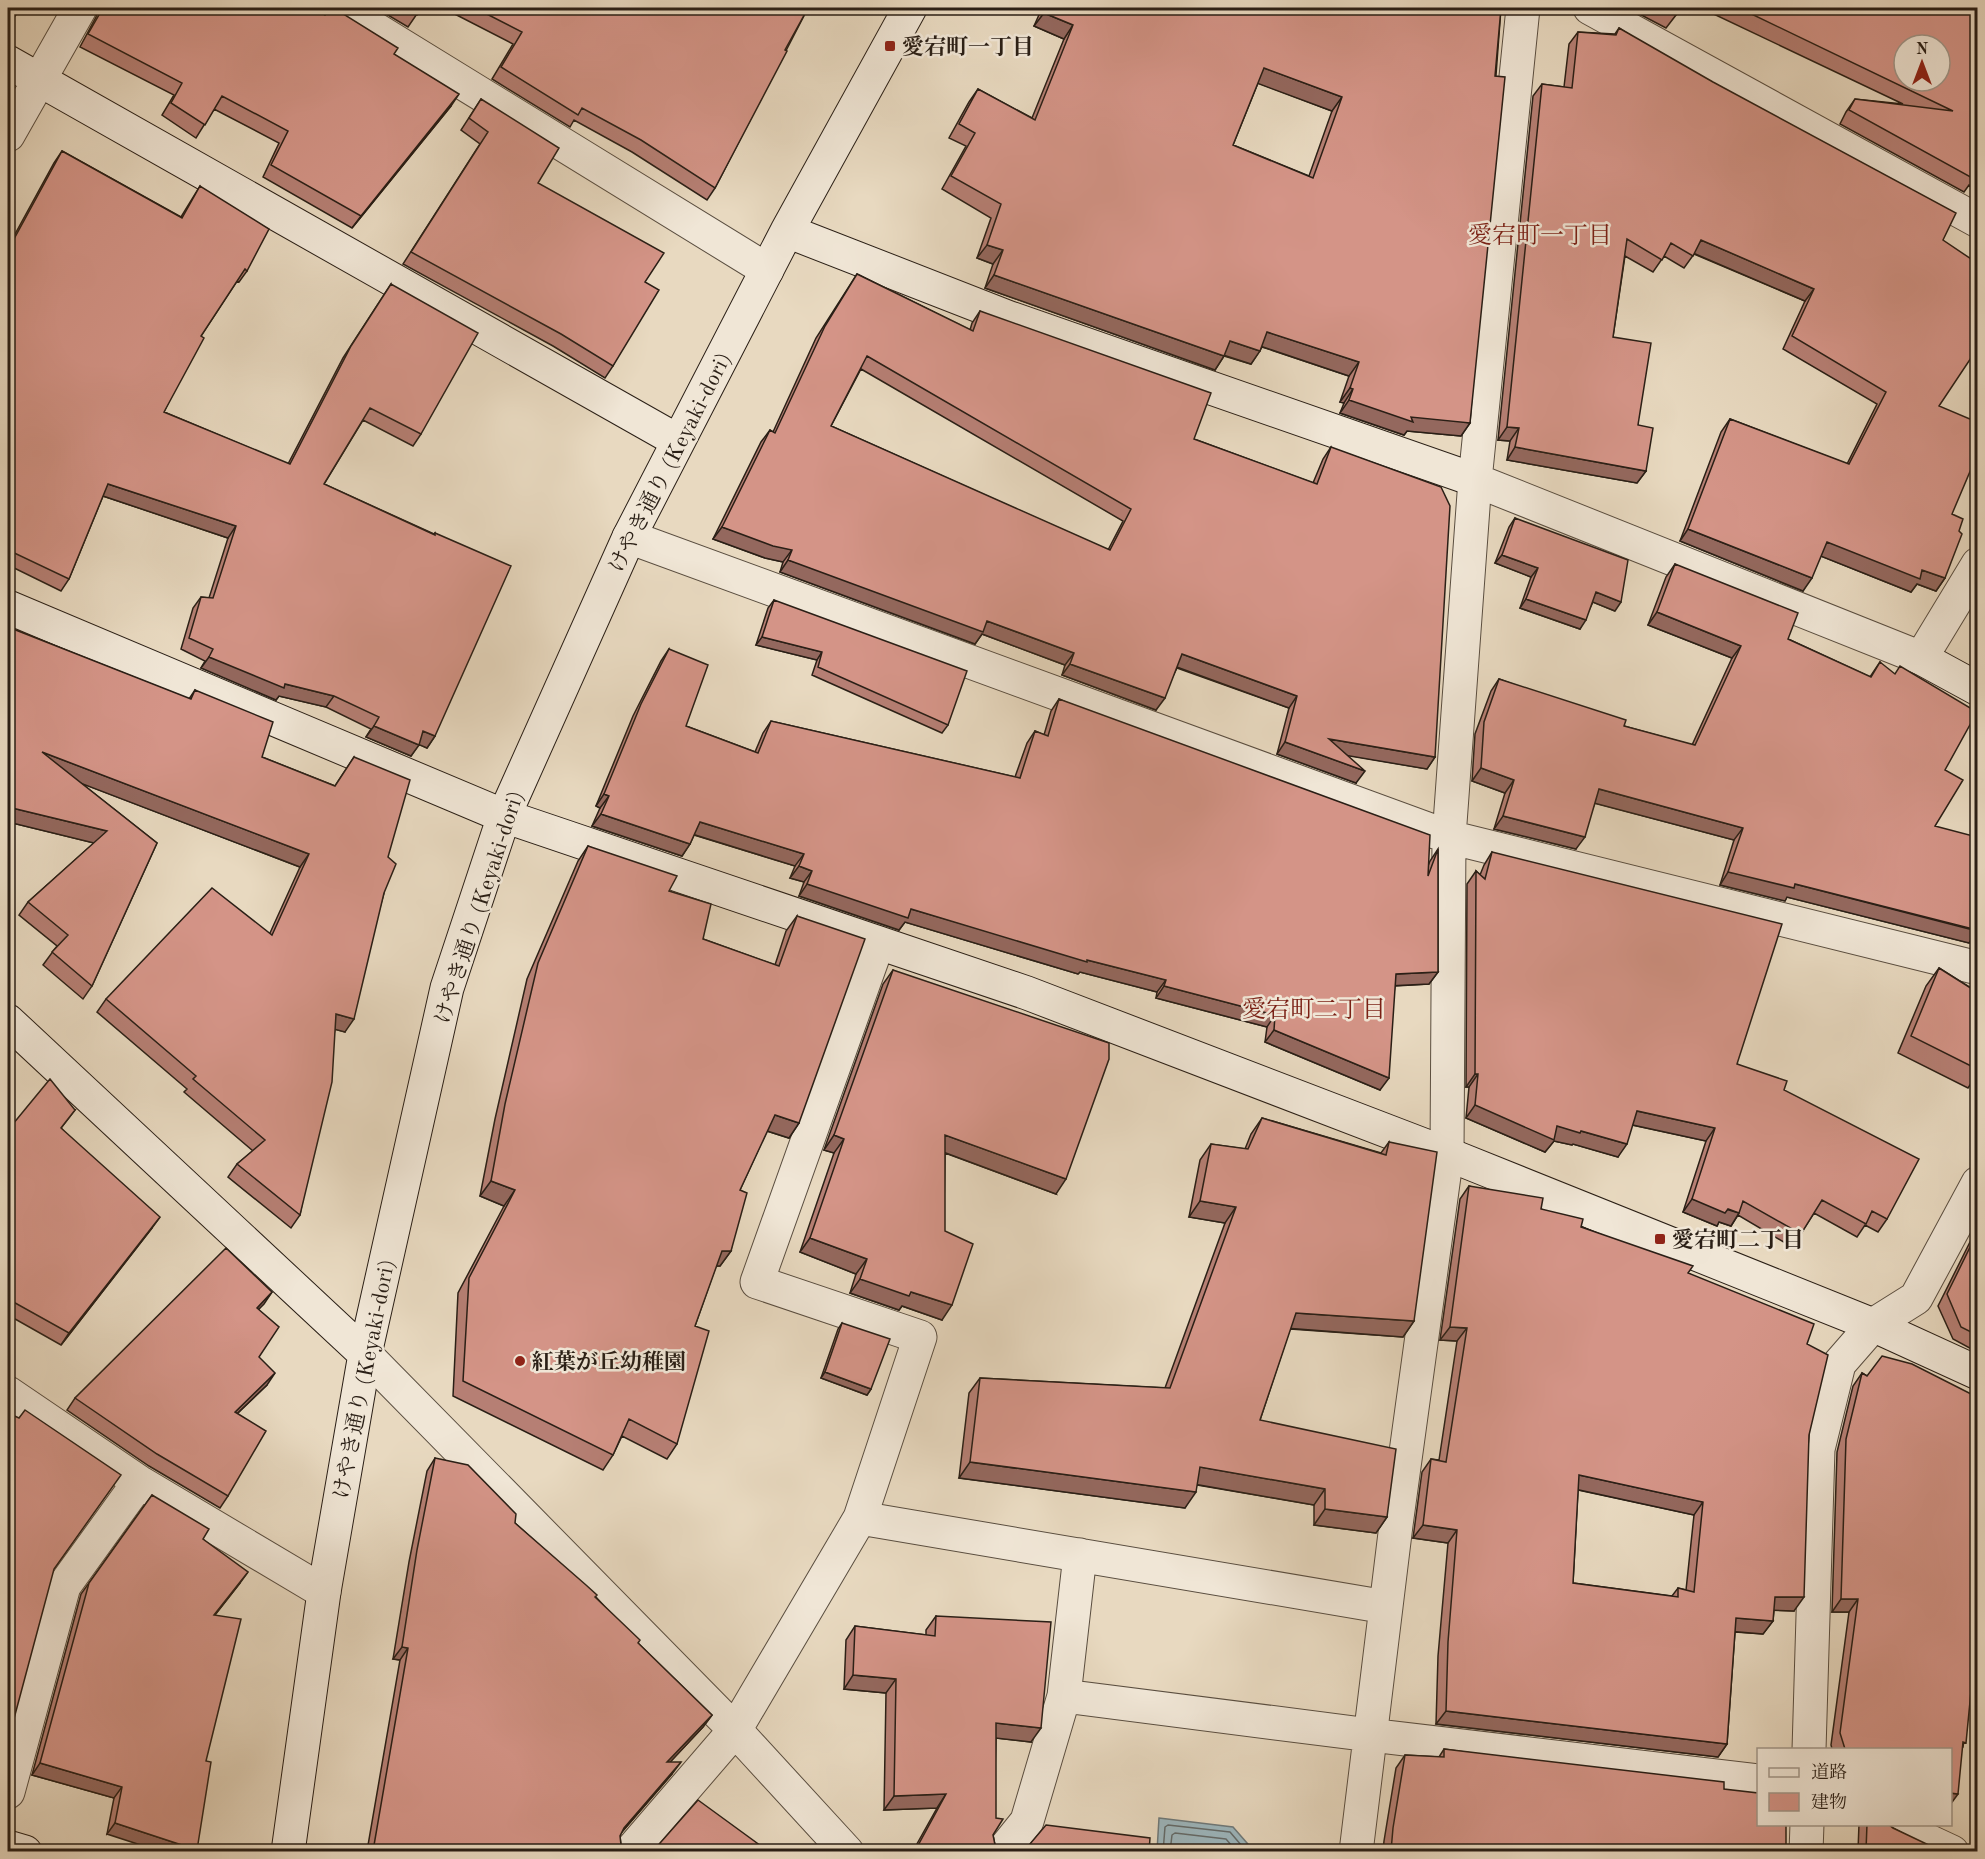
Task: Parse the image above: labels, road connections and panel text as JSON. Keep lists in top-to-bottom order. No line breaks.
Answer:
{"streets":{"street":["けやき通り (Keyaki-dori)"]},"districts":["愛宕町一丁目","愛宕町二丁目"],"places":{"transit":["愛宕町一丁目","愛宕町二丁目"],"other":["紅葉が丘幼稚園"]},"legend":["道路","建物"],"north":"top"}
